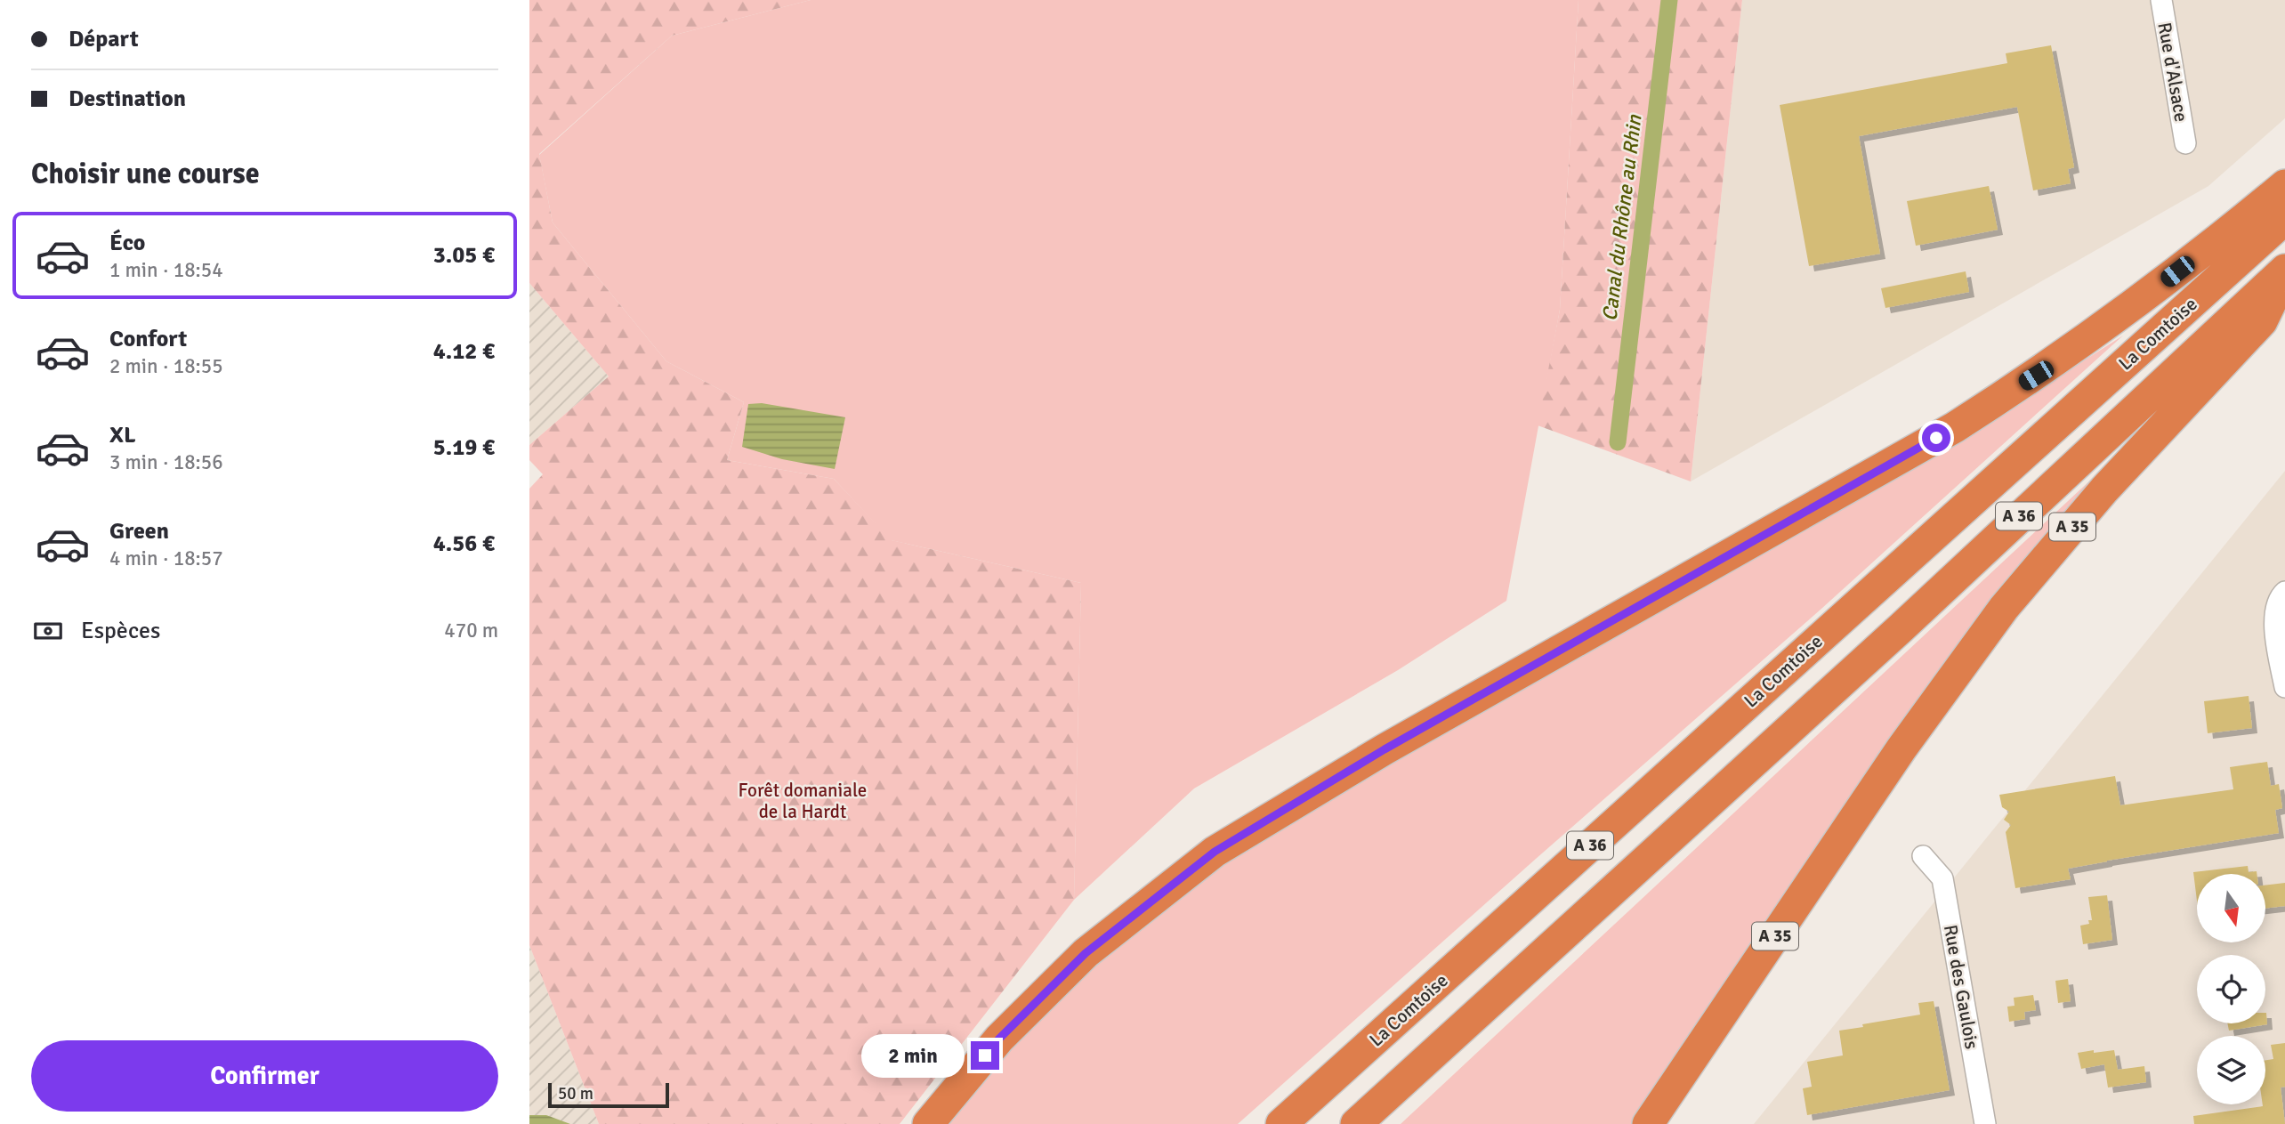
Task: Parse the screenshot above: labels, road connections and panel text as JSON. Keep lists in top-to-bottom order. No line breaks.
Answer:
{"streets":{"highway":["La Comtoise","A 36","A 35"],"street":["Rue d'Alsace","Rue des Gaulois"]},"crossings":[["La Comtoise","A 35"]],"water":["Canal du Rhône au Rhin"],"parks":["Forêt domaniale de la Hardt"],"scale_bar":"50 m","north":"bottom","page":{"banner":["Départ","Destination"],"heading":"Choisir une course","list":[{"name":"Éco","note":"1 min · 18:54","value":"3.05 €"},{"name":"Confort","note":"2 min · 18:55","value":"4.12 €"},{"name":"XL","note":"3 min · 18:56","value":"5.19 €"},{"name":"Green","note":"4 min · 18:57","value":"4.56 €"}],"pay":["Espèces","470 m"],"buttons":"Confirmer","bubble":"2 min","scale":"50 m"}}
